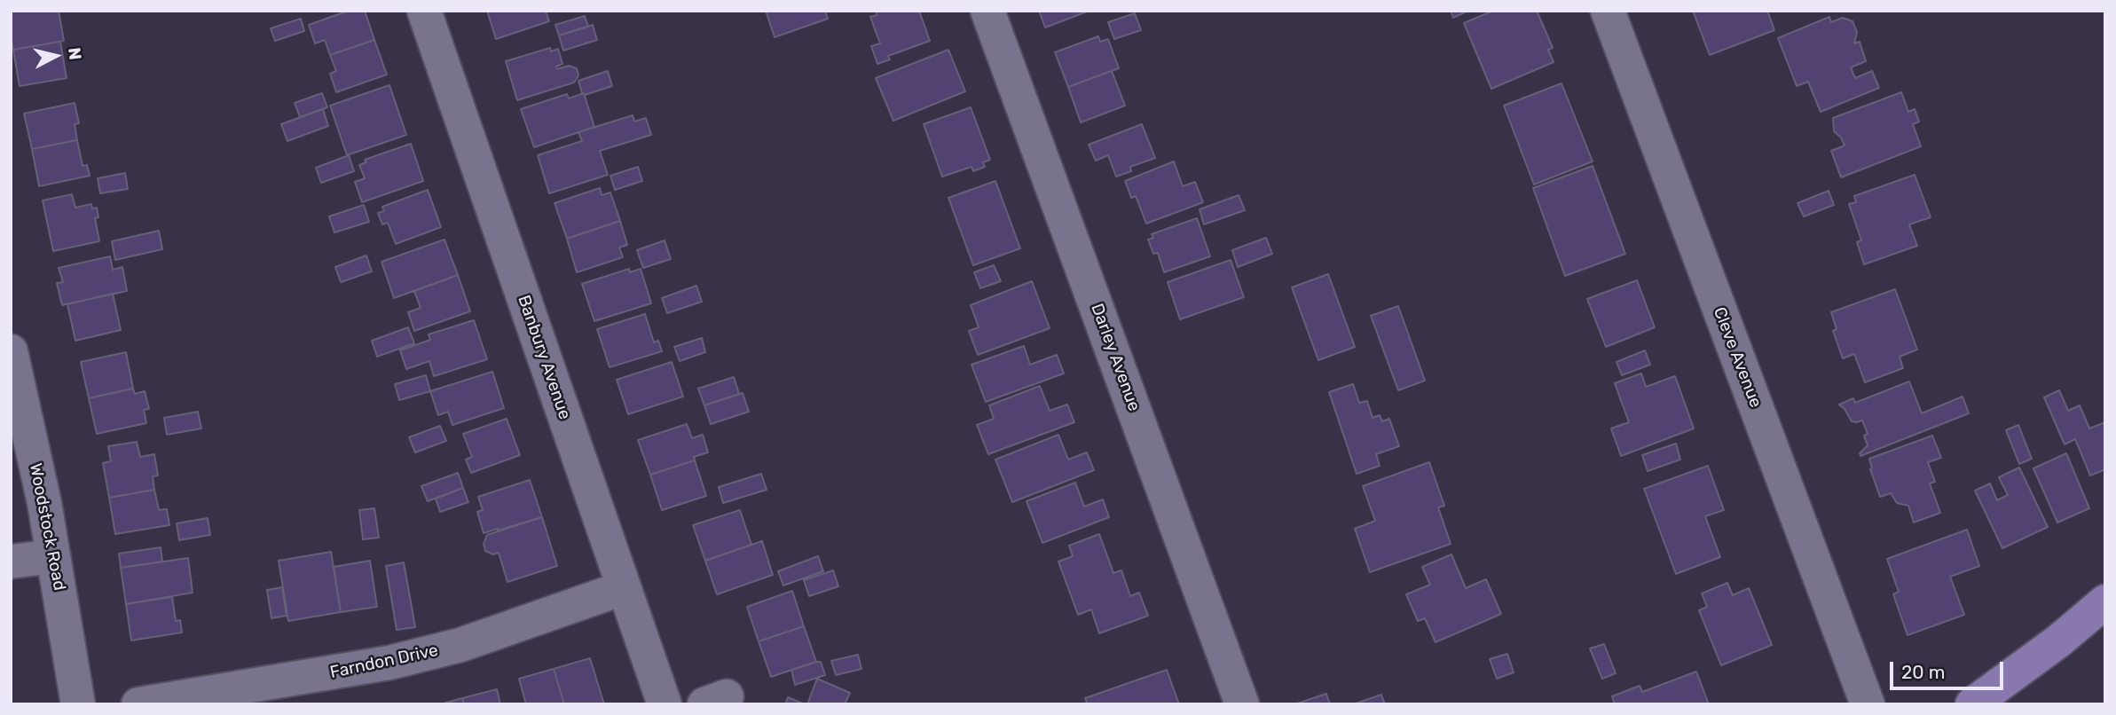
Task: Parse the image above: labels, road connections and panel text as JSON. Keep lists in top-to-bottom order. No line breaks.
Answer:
{"streets":{"street":["Banbury Avenue","Darley Avenue","Cleve Avenue","Woodstock Road","Farndon Drive"]},"crossings":[["Banbury Avenue","Farndon Drive"]],"scale_bar":"20 m","north":"right"}
